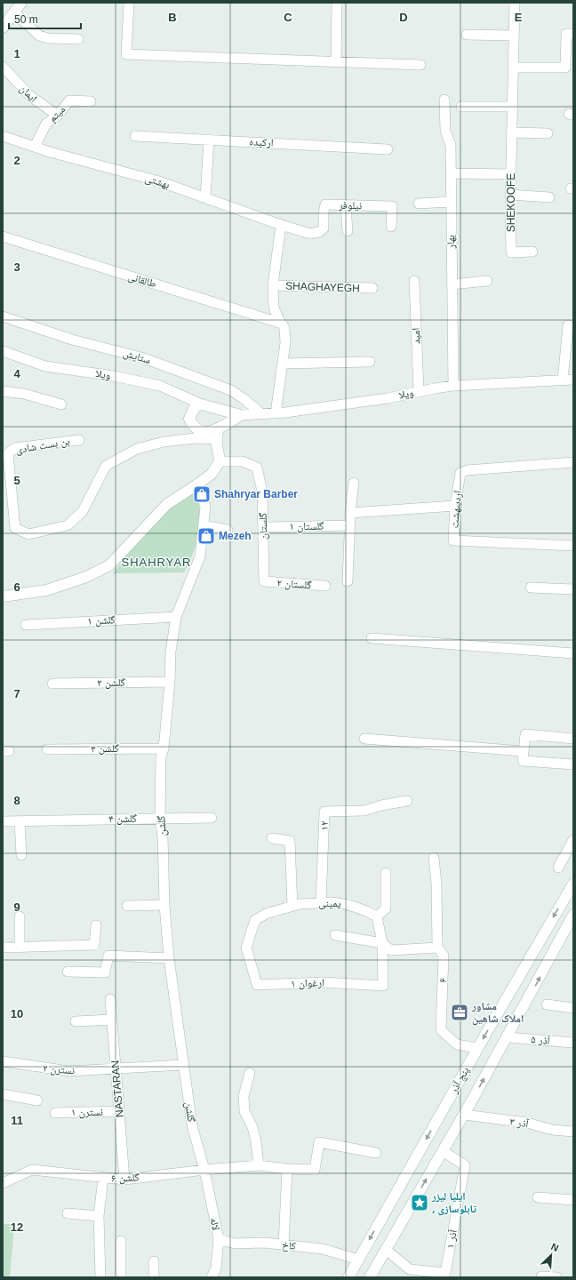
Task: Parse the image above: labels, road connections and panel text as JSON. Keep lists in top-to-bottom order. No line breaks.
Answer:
{"streets":{"main road":["پنج آذر"],"street":["ایمان","میثم","ارکیده","بهشتی","SHEKOOFE","نیلوفر","بهار","طالقانی","SHAGHAYEGH","امید","ستایش","ویلا","بن بست شادی","اردیبهشت","گلستان","گلستان ۱","گلستان ۲","گلشن ۱","گلشن ۲","گلشن ۳","گلشن ۴","گلشن","۱۲","یمینی","۶","ارغوان ۱","آذر ۵","نسترن ۲","NASTARAN","نسترن ۱","آذر ۳","گلشن ۶","لاله","آذر ۱","کاخ"]},"crossings":[["ایمان","میثم"],["میثم","بهشتی"],["بهشتی","نیلوفر"],["بهشتی","SHAGHAYEGH"],["بهار","ویلا"],["طالقانی","SHAGHAYEGH"],["SHAGHAYEGH","ویلا"],["امید","ویلا"],["ستایش","ویلا"],["گلستان","گلستان ۱"],["گلستان","گلستان ۲"],["گلشن ۱","گلشن"],["گلشن ۲","گلشن"],["گلشن ۳","گلشن"],["گلشن ۴","گلشن"],["گلشن","نسترن ۲"],["گلشن","گلشن ۶"],["گلشن","لاله"],["۱۲","یمینی"],["یمینی","ارغوان ۱"],["۶","پنج آذر"],["آذر ۵","پنج آذر"],["نسترن ۲","NASTARAN"],["پنج آذر","آذر ۳"],["پنج آذر","آذر ۱"],["پنج آذر","کاخ"],["NASTARAN","نسترن ۱"],["NASTARAN","گلشن ۶"],["گلشن ۶","لاله"],["لاله","کاخ"]],"districts":["SHAHRYAR"],"places":{"shop":["Shahryar Barber","Mezeh"],"office":["مشاور املاک شاهین"],"place":["ایلیا لیزر ، تابلوسازی"]},"scale_bar":"50 m","north":"top right","grid":{"columns":["B","C","D","E"],"rows":["1","2","3","4","5","6","7","8","9","10","11","12"]}}
